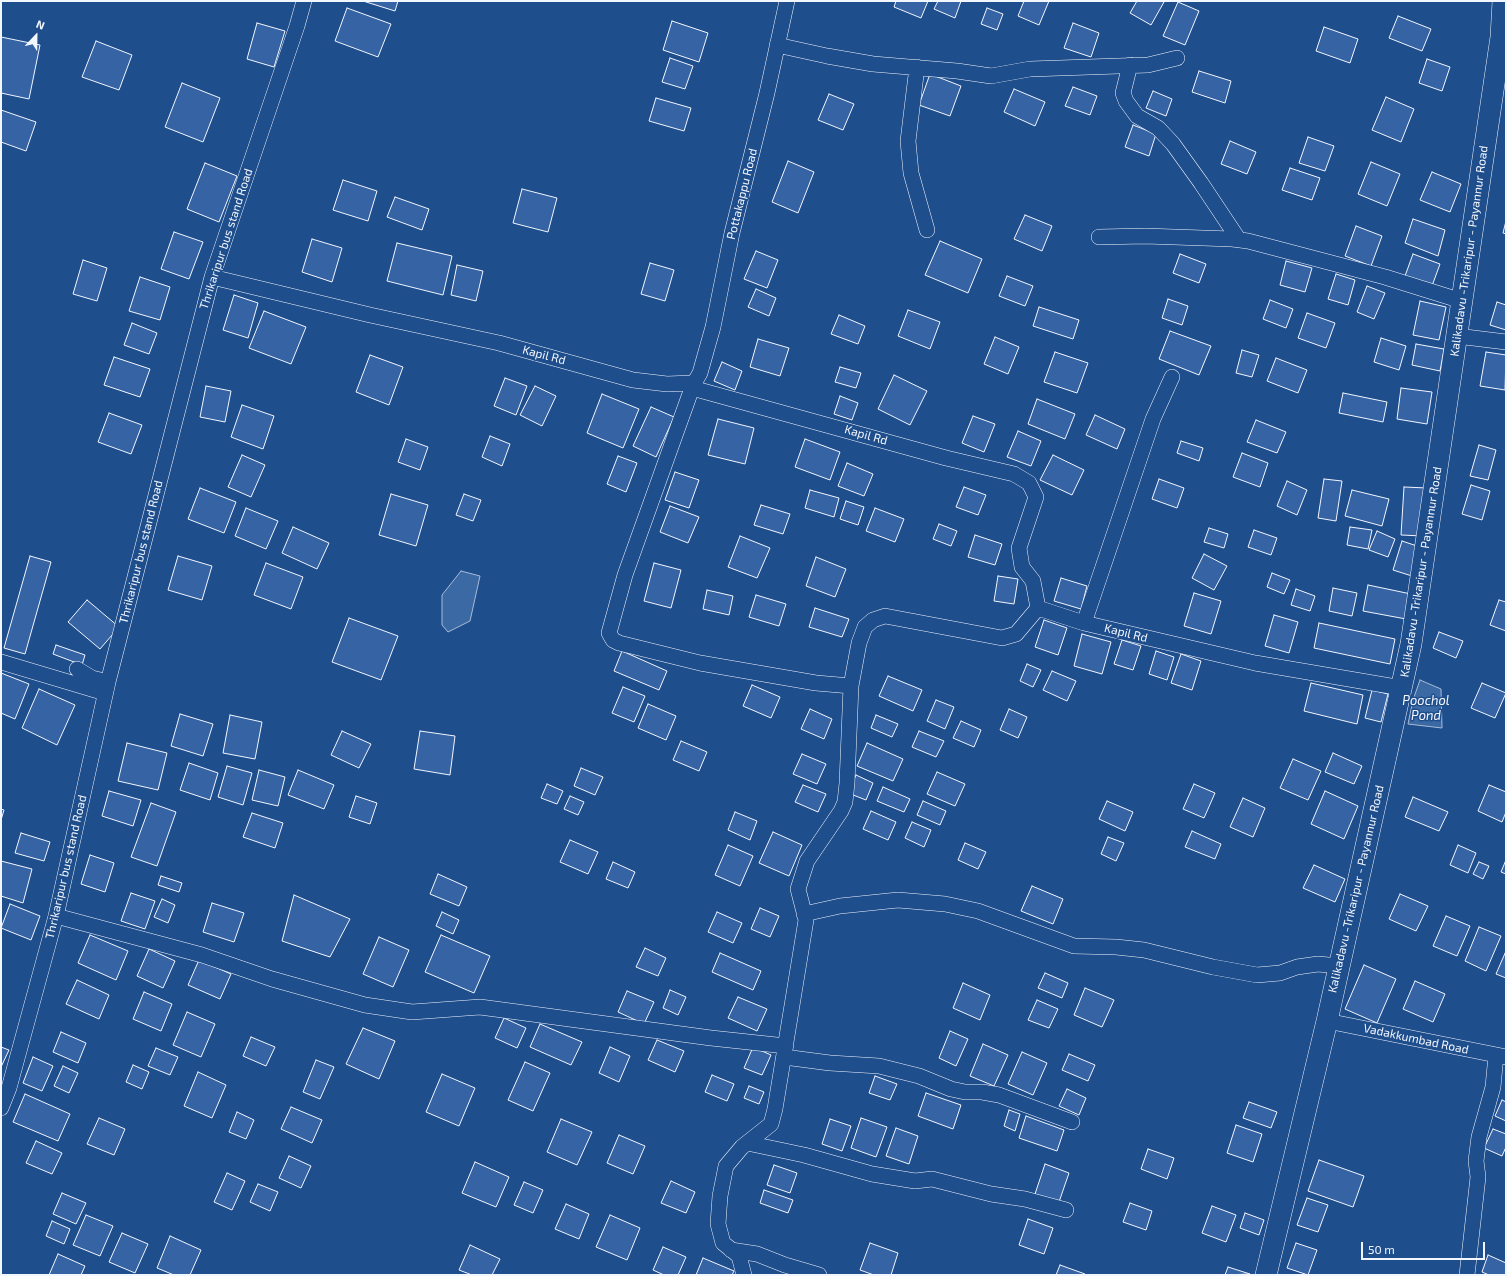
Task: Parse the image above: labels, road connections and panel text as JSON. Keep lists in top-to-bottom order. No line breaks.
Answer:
{"streets":{"main road":["Kalikadavu -Trikaripur - Payannur Road"],"street":["Pottakappu Road","Thrikaripur bus stand Road","Kapil Rd","Vadakkumbad Road"]},"crossings":[["Pottakappu Road","Kapil Rd"],["Thrikaripur bus stand Road","Kapil Rd"],["Kalikadavu -Trikaripur - Payannur Road","Kapil Rd"],["Kalikadavu -Trikaripur - Payannur Road","Vadakkumbad Road"]],"water":["Poochol Pond"],"scale_bar":"50 m","north":"top"}
